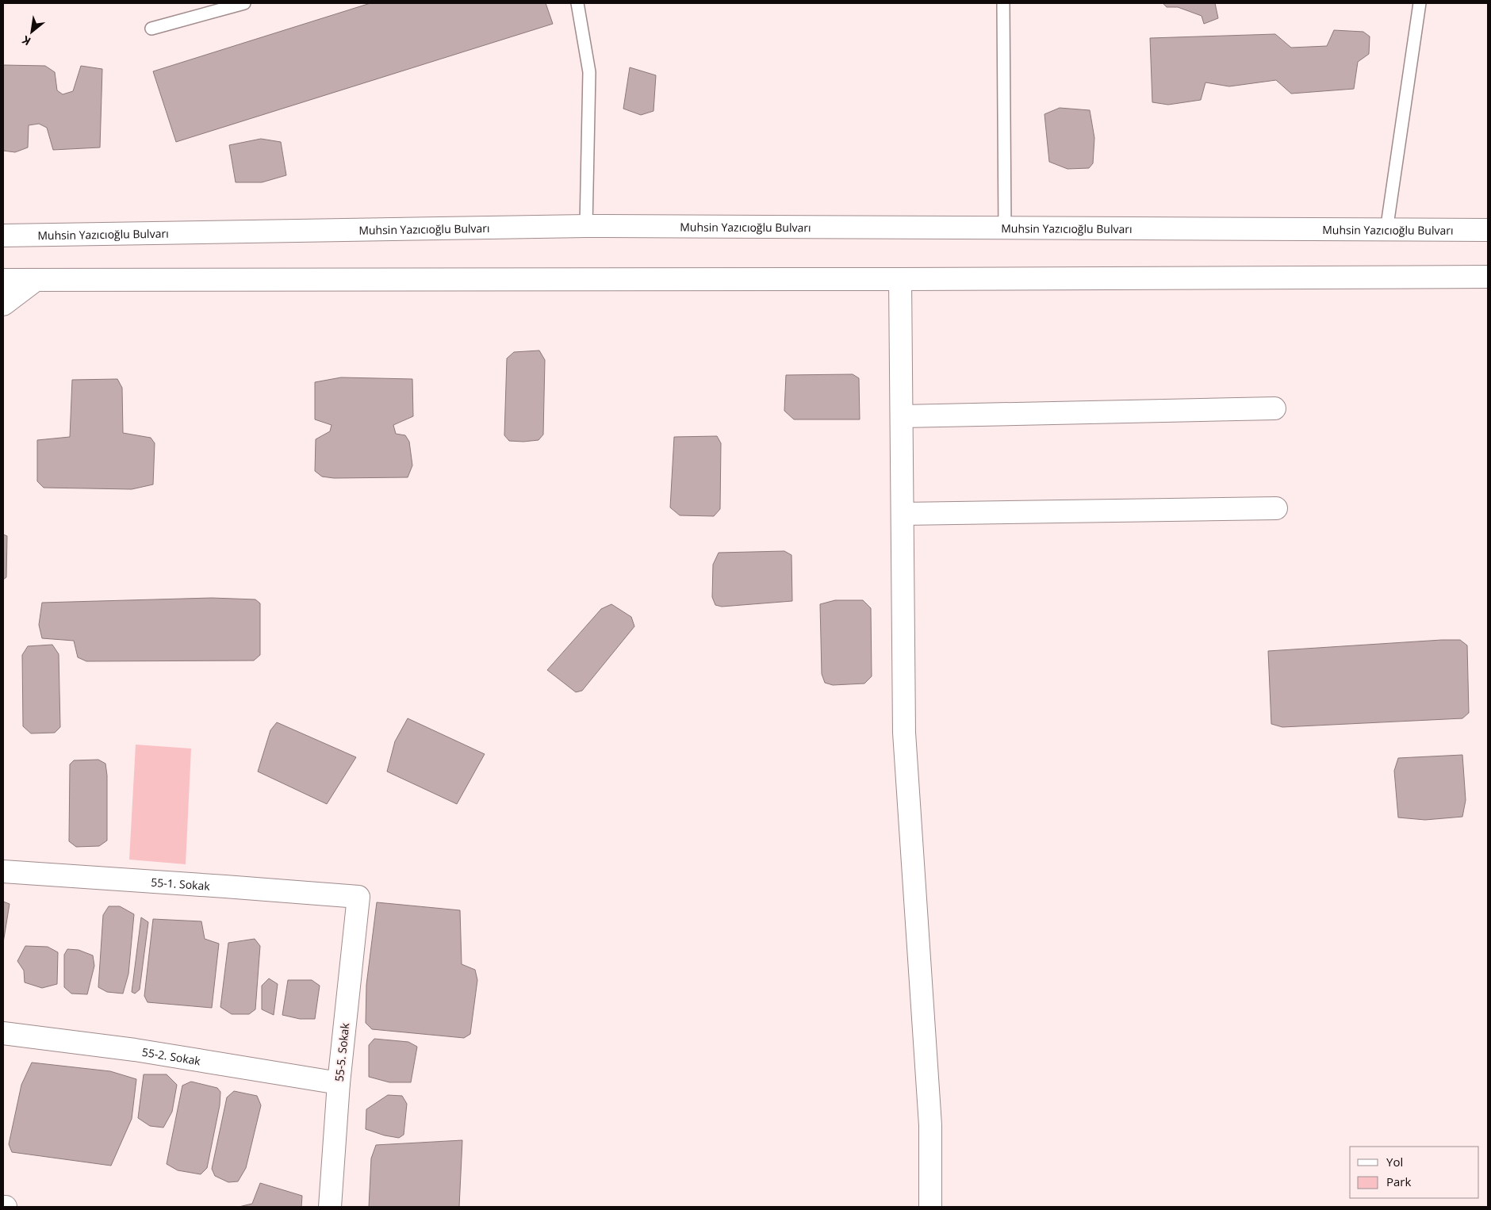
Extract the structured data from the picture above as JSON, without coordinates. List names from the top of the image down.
{
  "streets": {
    "main road": [
      "Muhsin Yazıcıoğlu Bulvarı",
      "55-1. Sokak",
      "55-5. Sokak",
      "55-2. Sokak"
    ]
  },
  "crossings": [
    ["55-1. Sokak", "55-5. Sokak"],
    ["55-5. Sokak", "55-2. Sokak"]
  ],
  "legend": ["Yol", "Park"],
  "north": "bottom left"
}
